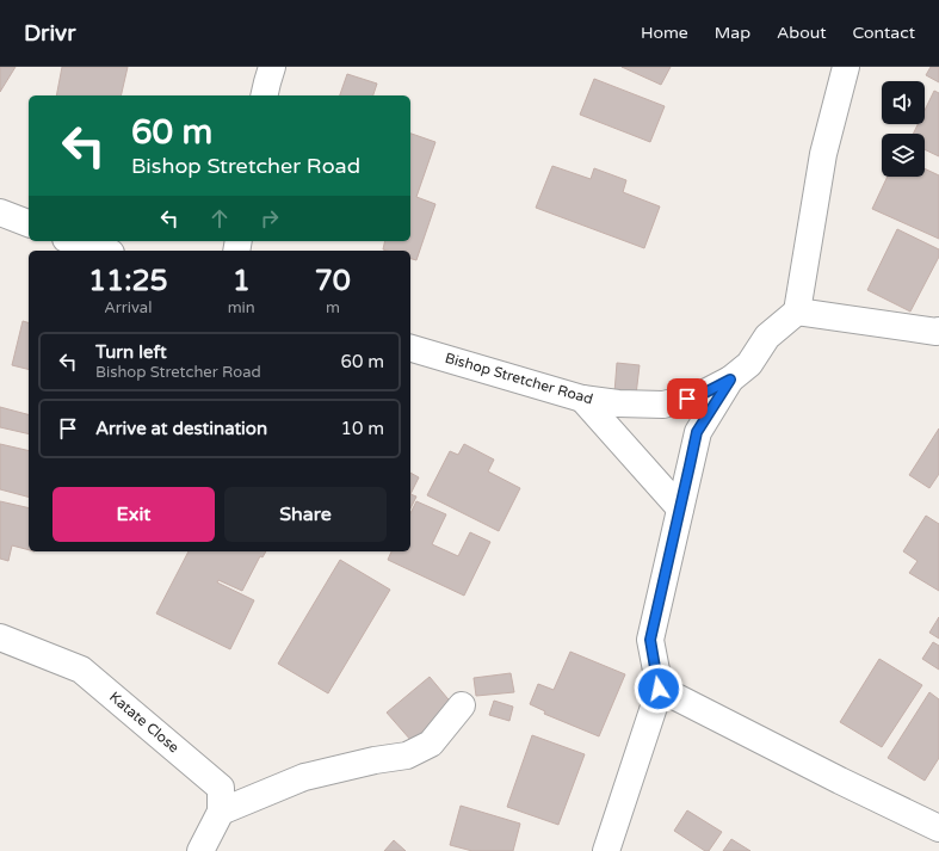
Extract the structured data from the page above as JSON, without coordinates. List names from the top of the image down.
{
  "streets": {
    "street": ["Bishop Stretcher Road", "Katate Close"]
  },
  "page": {
    "header": "Drivr",
    "nav": [
      "Home",
      "Map",
      "About",
      "Contact"
    ],
    "turn": ["60 m", "Bishop Stretcher Road"],
    "eta": [
      "11:25",
      "Arrival",
      "1",
      "min",
      "70",
      "m"
    ],
    "list": [
      {
        "name": "Turn left",
        "note": "Bishop Stretcher Road",
        "value": "60 m"
      },
      {
        "name": "Arrive at destination",
        "value": "10 m"
      }
    ],
    "buttons": ["Exit", "Share"]
  }
}
